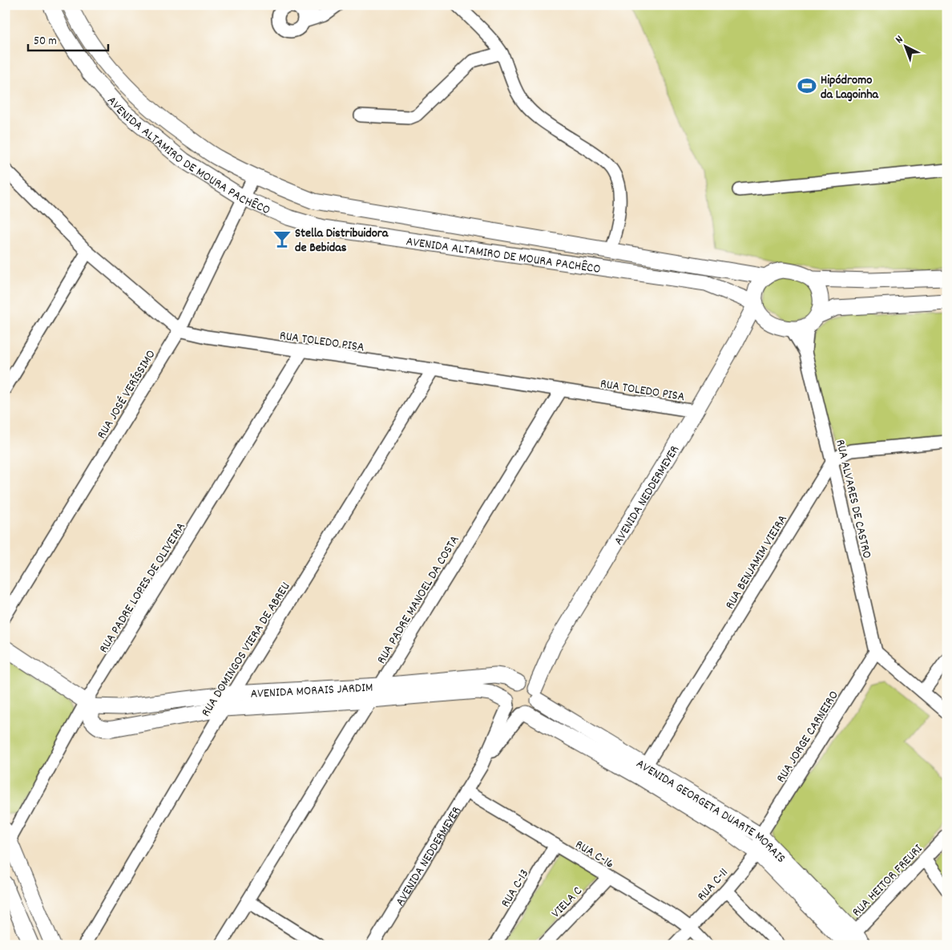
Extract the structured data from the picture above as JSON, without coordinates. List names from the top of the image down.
{
  "streets": {
    "main road": [
      "AVENIDA ALTAMIRO DE MOURA PACHÊCO",
      "AVENIDA NEDDERMEYER",
      "AVENIDA MORAIS JARDIM",
      "AVENIDA GEORGETA DUARTE MORAIS"
    ],
    "street": [
      "RUA TOLEDO PISA",
      "RUA JOSÉ VERÍSSIMO",
      "RUA ALVARES DE CASTRO",
      "RUA BENJAMIM VIEIRA",
      "RUA PADRE LOPES DE OLIVEIRA",
      "RUA PADRE MANOEL DA COSTA",
      "RUA DOMINGOS VIERA DE ABREU",
      "RUA JORGE CARNEIRO",
      "RUA C-16",
      "RUA HEITOR FREURI",
      "RUA C-11",
      "RUA C-13",
      "VIELA C"
    ]
  },
  "crossings": [
    ["AVENIDA ALTAMIRO DE MOURA PACHÊCO", "RUA JOSÉ VERÍSSIMO"],
    ["AVENIDA ALTAMIRO DE MOURA PACHÊCO", "AVENIDA NEDDERMEYER"],
    ["AVENIDA ALTAMIRO DE MOURA PACHÊCO", "RUA ALVARES DE CASTRO"],
    ["RUA TOLEDO PISA", "RUA JOSÉ VERÍSSIMO"],
    ["RUA TOLEDO PISA", "AVENIDA NEDDERMEYER"],
    ["RUA TOLEDO PISA", "RUA PADRE LOPES DE OLIVEIRA"],
    ["RUA TOLEDO PISA", "RUA PADRE MANOEL DA COSTA"],
    ["RUA TOLEDO PISA", "RUA DOMINGOS VIERA DE ABREU"],
    ["AVENIDA NEDDERMEYER", "RUA ALVARES DE CASTRO"],
    ["AVENIDA NEDDERMEYER", "AVENIDA MORAIS JARDIM"],
    ["AVENIDA NEDDERMEYER", "AVENIDA GEORGETA DUARTE MORAIS"],
    ["AVENIDA NEDDERMEYER", "RUA C-16"],
    ["RUA ALVARES DE CASTRO", "RUA BENJAMIM VIEIRA"],
    ["RUA ALVARES DE CASTRO", "RUA JORGE CARNEIRO"],
    ["RUA BENJAMIM VIEIRA", "AVENIDA GEORGETA DUARTE MORAIS"],
    ["RUA PADRE LOPES DE OLIVEIRA", "AVENIDA MORAIS JARDIM"],
    ["RUA PADRE MANOEL DA COSTA", "AVENIDA MORAIS JARDIM"],
    ["RUA DOMINGOS VIERA DE ABREU", "AVENIDA MORAIS JARDIM"],
    ["AVENIDA MORAIS JARDIM", "AVENIDA GEORGETA DUARTE MORAIS"],
    ["RUA JORGE CARNEIRO", "AVENIDA GEORGETA DUARTE MORAIS"],
    ["RUA JORGE CARNEIRO", "RUA C-11"],
    ["AVENIDA GEORGETA DUARTE MORAIS", "RUA HEITOR FREURI"],
    ["AVENIDA GEORGETA DUARTE MORAIS", "RUA C-11"],
    ["RUA C-16", "RUA C-11"],
    ["RUA C-16", "RUA C-13"],
    ["RUA C-16", "VIELA C"]
  ],
  "places": {
    "sports": ["Hipódromo da Lagoinha"],
    "bar": ["Stella Distribuidora de Bebidas"]
  },
  "scale_bar": "50 m",
  "north": "top left"
}
